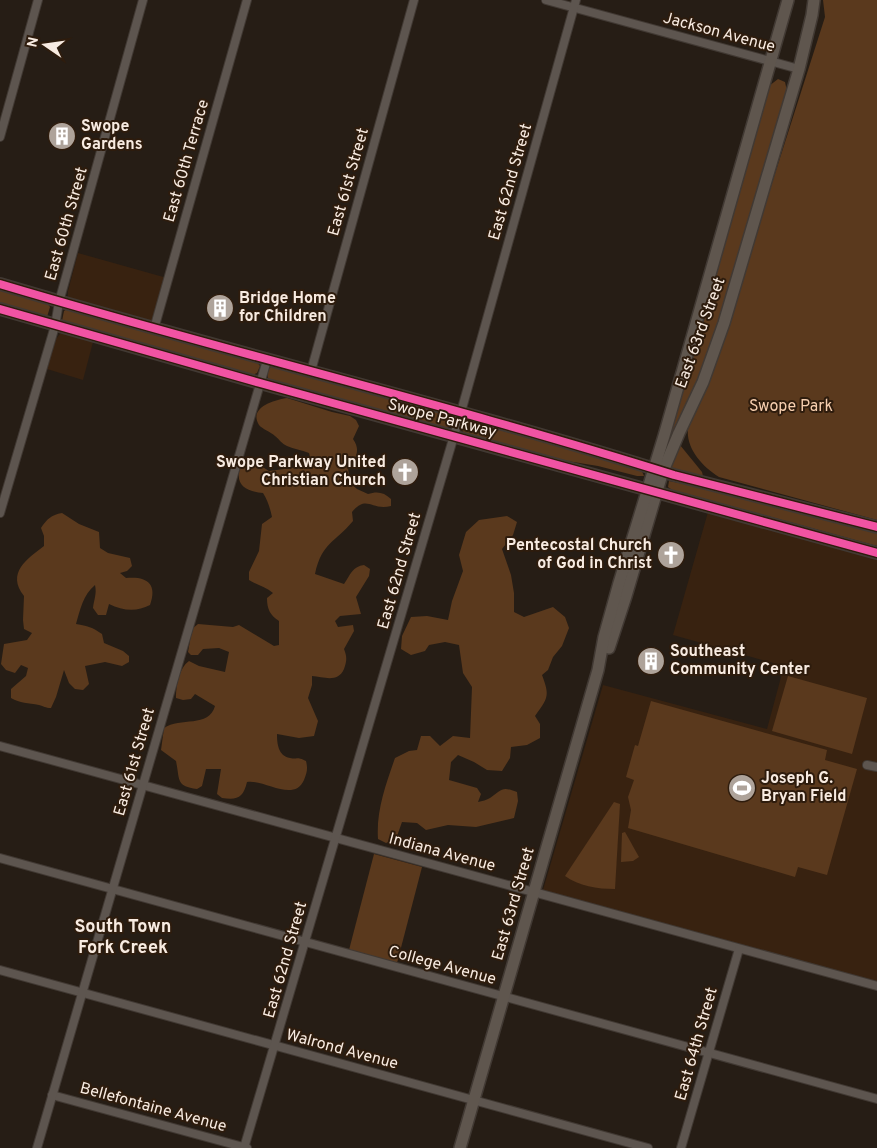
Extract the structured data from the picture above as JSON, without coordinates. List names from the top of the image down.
{
  "streets": {
    "main road": ["East 63rd Street", "Swope Parkway"],
    "street": [
      "Jackson Avenue",
      "East 60th Terrace",
      "East 61st Street",
      "East 62nd Street",
      "East 60th Street",
      "Indiana Avenue",
      "College Avenue",
      "East 64th Street",
      "Walrond Avenue",
      "Bellefontaine Avenue"
    ]
  },
  "crossings": [
    ["Jackson Avenue", "East 62nd Street"],
    ["Jackson Avenue", "East 63rd Street"],
    ["East 60th Terrace", "Swope Parkway"],
    ["East 61st Street", "Swope Parkway"],
    ["East 61st Street", "Indiana Avenue"],
    ["East 61st Street", "College Avenue"],
    ["East 61st Street", "Walrond Avenue"],
    ["East 61st Street", "Bellefontaine Avenue"],
    ["East 62nd Street", "Swope Parkway"],
    ["East 62nd Street", "Indiana Avenue"],
    ["East 62nd Street", "College Avenue"],
    ["East 62nd Street", "Walrond Avenue"],
    ["East 62nd Street", "Bellefontaine Avenue"],
    ["East 60th Street", "Swope Parkway"],
    ["East 63rd Street", "Swope Parkway"],
    ["East 63rd Street", "Indiana Avenue"],
    ["East 63rd Street", "College Avenue"],
    ["East 63rd Street", "Walrond Avenue"],
    ["Indiana Avenue", "East 64th Street"],
    ["College Avenue", "East 64th Street"]
  ],
  "districts": ["South Town Fork Creek"],
  "parks": ["Swope Park"],
  "places": {
    "building": ["Swope Gardens", "Bridge Home for Children", "Southeast Community Center"],
    "church": ["Swope Parkway United Christian Church", "Pentecostal Church of God in Christ"],
    "sports": ["Joseph G. Bryan Field"]
  },
  "north": "left"
}
